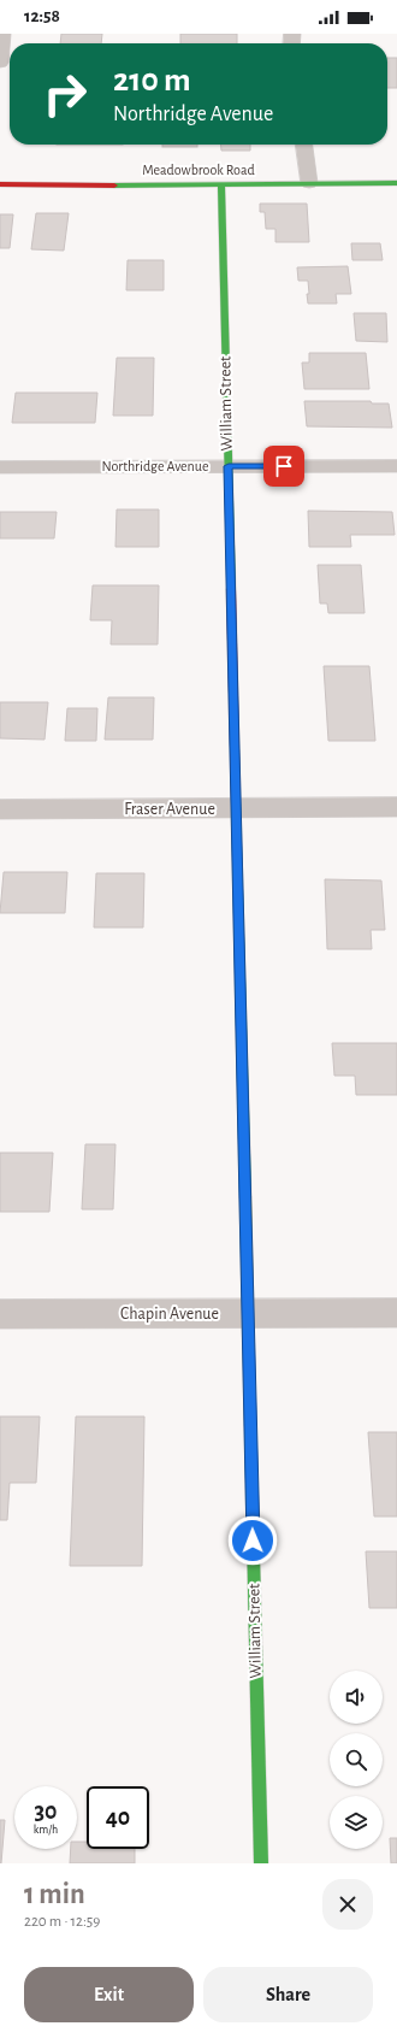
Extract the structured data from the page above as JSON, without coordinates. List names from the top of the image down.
{
  "streets": {
    "street": [
      "Meadowbrook Road",
      "William Street",
      "Northridge Avenue",
      "Fraser Avenue",
      "Chapin Avenue"
    ]
  },
  "crossings": [
    ["Meadowbrook Road", "William Street"],
    ["William Street", "Northridge Avenue"],
    ["William Street", "Fraser Avenue"],
    ["William Street", "Chapin Avenue"]
  ],
  "page": {
    "status": "12:58",
    "turn": ["210 m", "Northridge Avenue"],
    "speed": "30 km/h",
    "limit": "40",
    "heading": ["1 min", "220 m · 12:59"],
    "buttons": ["Exit", "Share"]
  }
}
